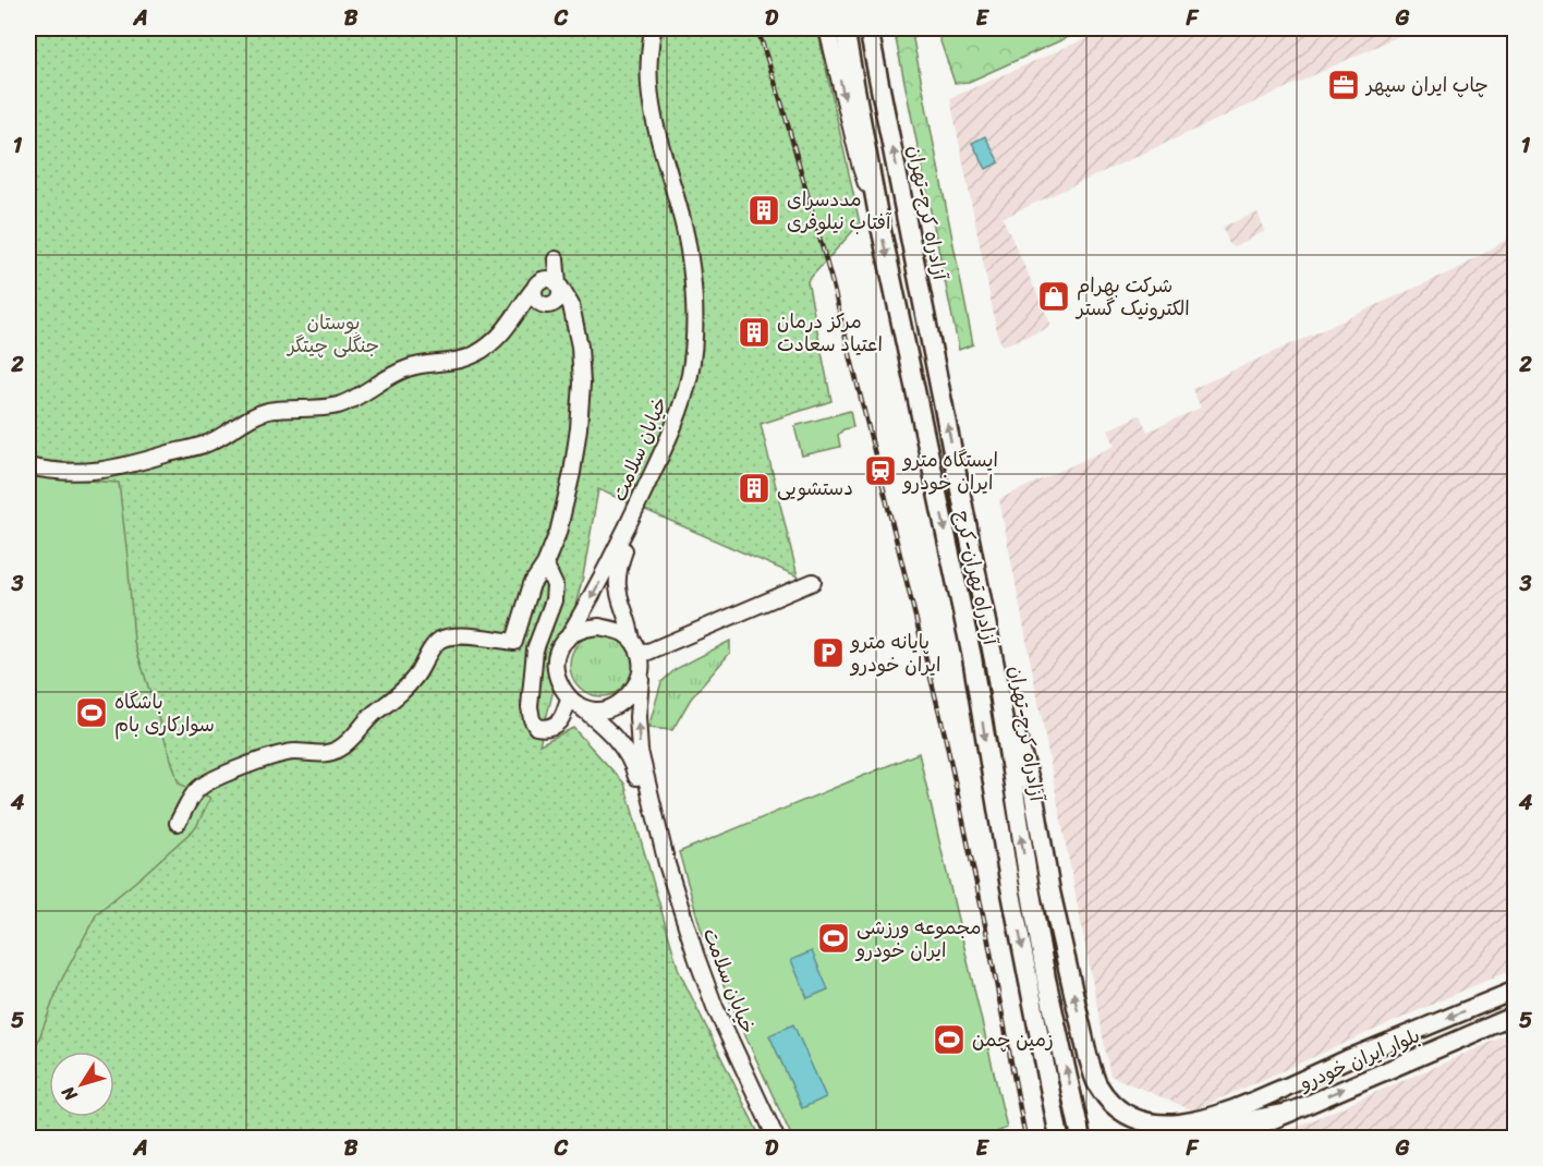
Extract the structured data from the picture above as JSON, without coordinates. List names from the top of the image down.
{
  "streets": {
    "highway": ["آزادراه کرج-تهران", "آزادراه تهران-کرج"],
    "main road": ["خیابان سلامت", "بلوار ایران خودرو"]
  },
  "one_way": ["آزادراه کرج-تهران", "آزادراه تهران-کرج"],
  "parks": ["بوستان جنگلی چیتگر"],
  "places": {
    "office": ["چاپ ایران سپهر"],
    "building": ["مددسرای آفتاب نیلوفری", "مرکز درمان اعتیاد سعادت", "دستشویی"],
    "shop": ["شرکت بهرام الکترونیک گستر"],
    "station": ["ایستگاه مترو ایران خودرو"],
    "parking": ["پایانه مترو ایران خودرو"],
    "sports": ["باشگاه سوارکاری بام", "مجموعه ورزشی ایران خودرو", "زمین چمن"]
  },
  "north": "bottom left",
  "grid": {
    "columns": [
      "A",
      "B",
      "C",
      "D",
      "E",
      "F",
      "G"
    ],
    "rows": [
      "1",
      "2",
      "3",
      "4",
      "5"
    ]
  }
}
